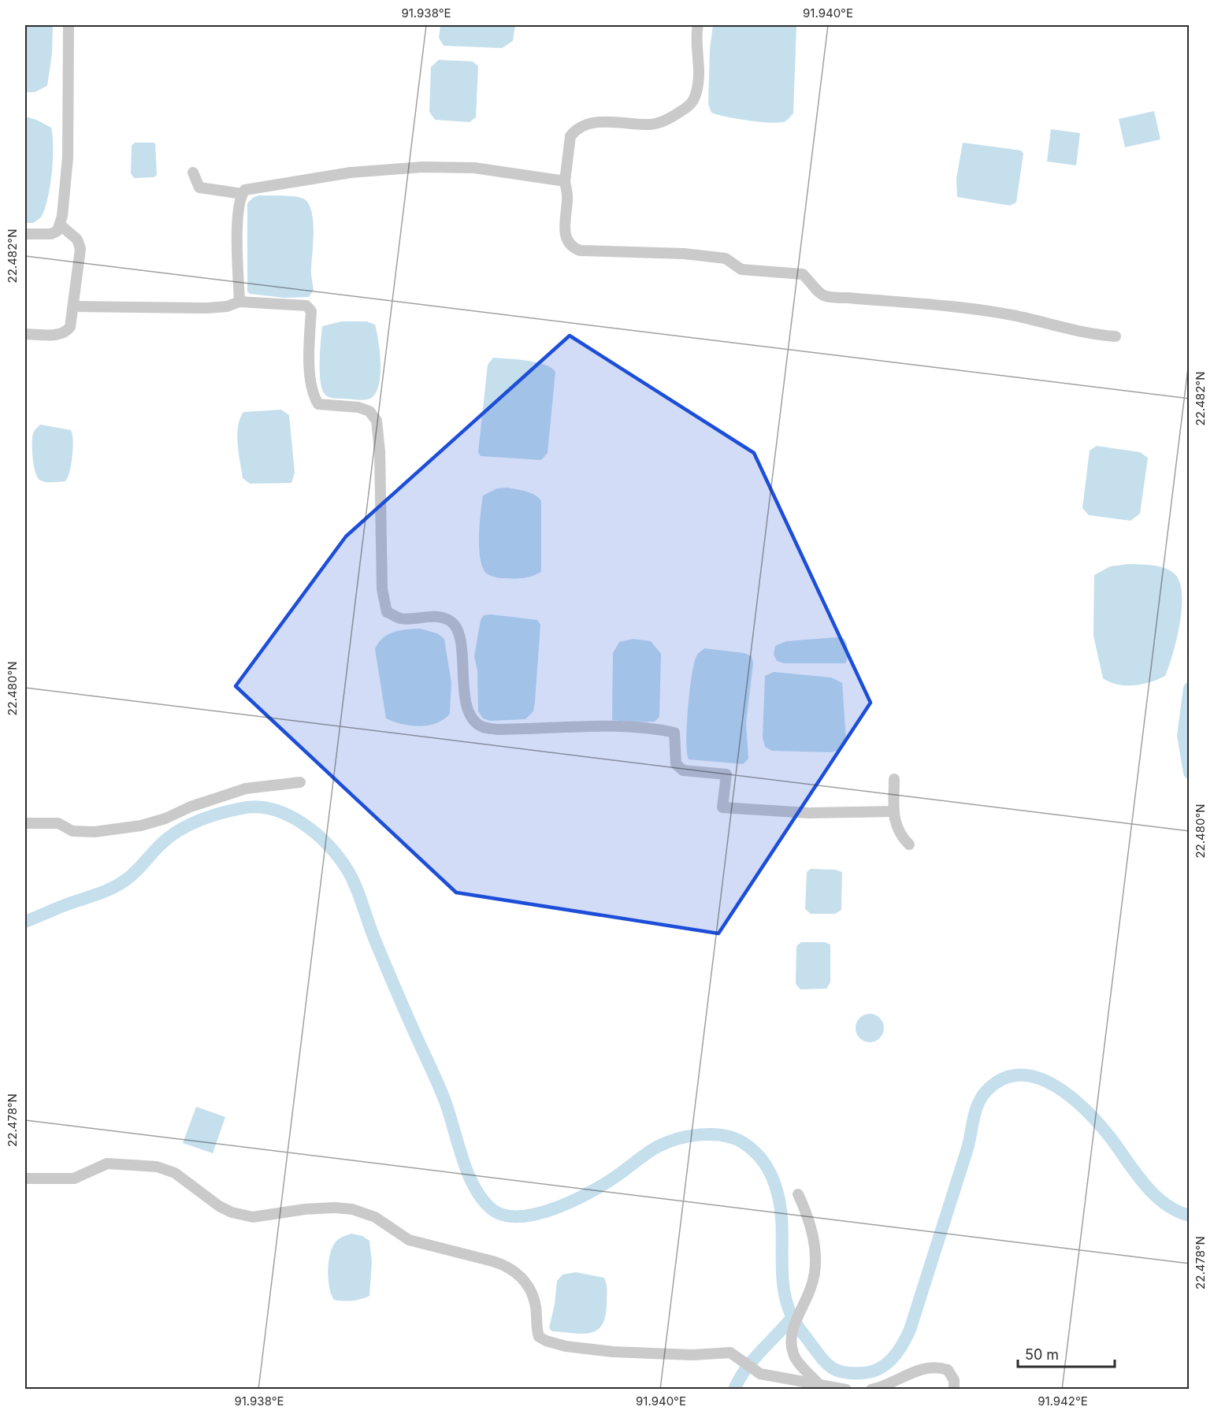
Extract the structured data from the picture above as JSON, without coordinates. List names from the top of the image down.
{
  "scale_bar": "50 m",
  "coordinates": [
    "91.938°E",
    "91.940°E",
    "22.482°N",
    "22.480°N",
    "22.478°N",
    "91.942°E"
  ]
}
